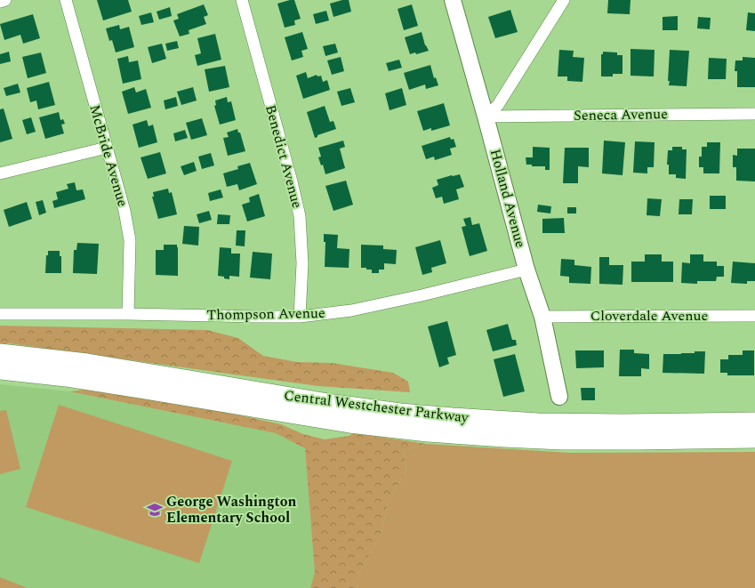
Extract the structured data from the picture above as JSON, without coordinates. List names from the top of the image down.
{
  "streets": {
    "main road": ["Central Westchester Parkway"],
    "street": [
      "Seneca Avenue",
      "McBride Avenue",
      "Benedict Avenue",
      "Holland Avenue",
      "Thompson Avenue",
      "Cloverdale Avenue"
    ]
  },
  "crossings": [
    ["Seneca Avenue", "Holland Avenue"],
    ["McBride Avenue", "Thompson Avenue"],
    ["Benedict Avenue", "Thompson Avenue"],
    ["Holland Avenue", "Thompson Avenue"],
    ["Holland Avenue", "Cloverdale Avenue"]
  ],
  "places": {
    "school or university": ["George Washington Elementary School"]
  }
}
